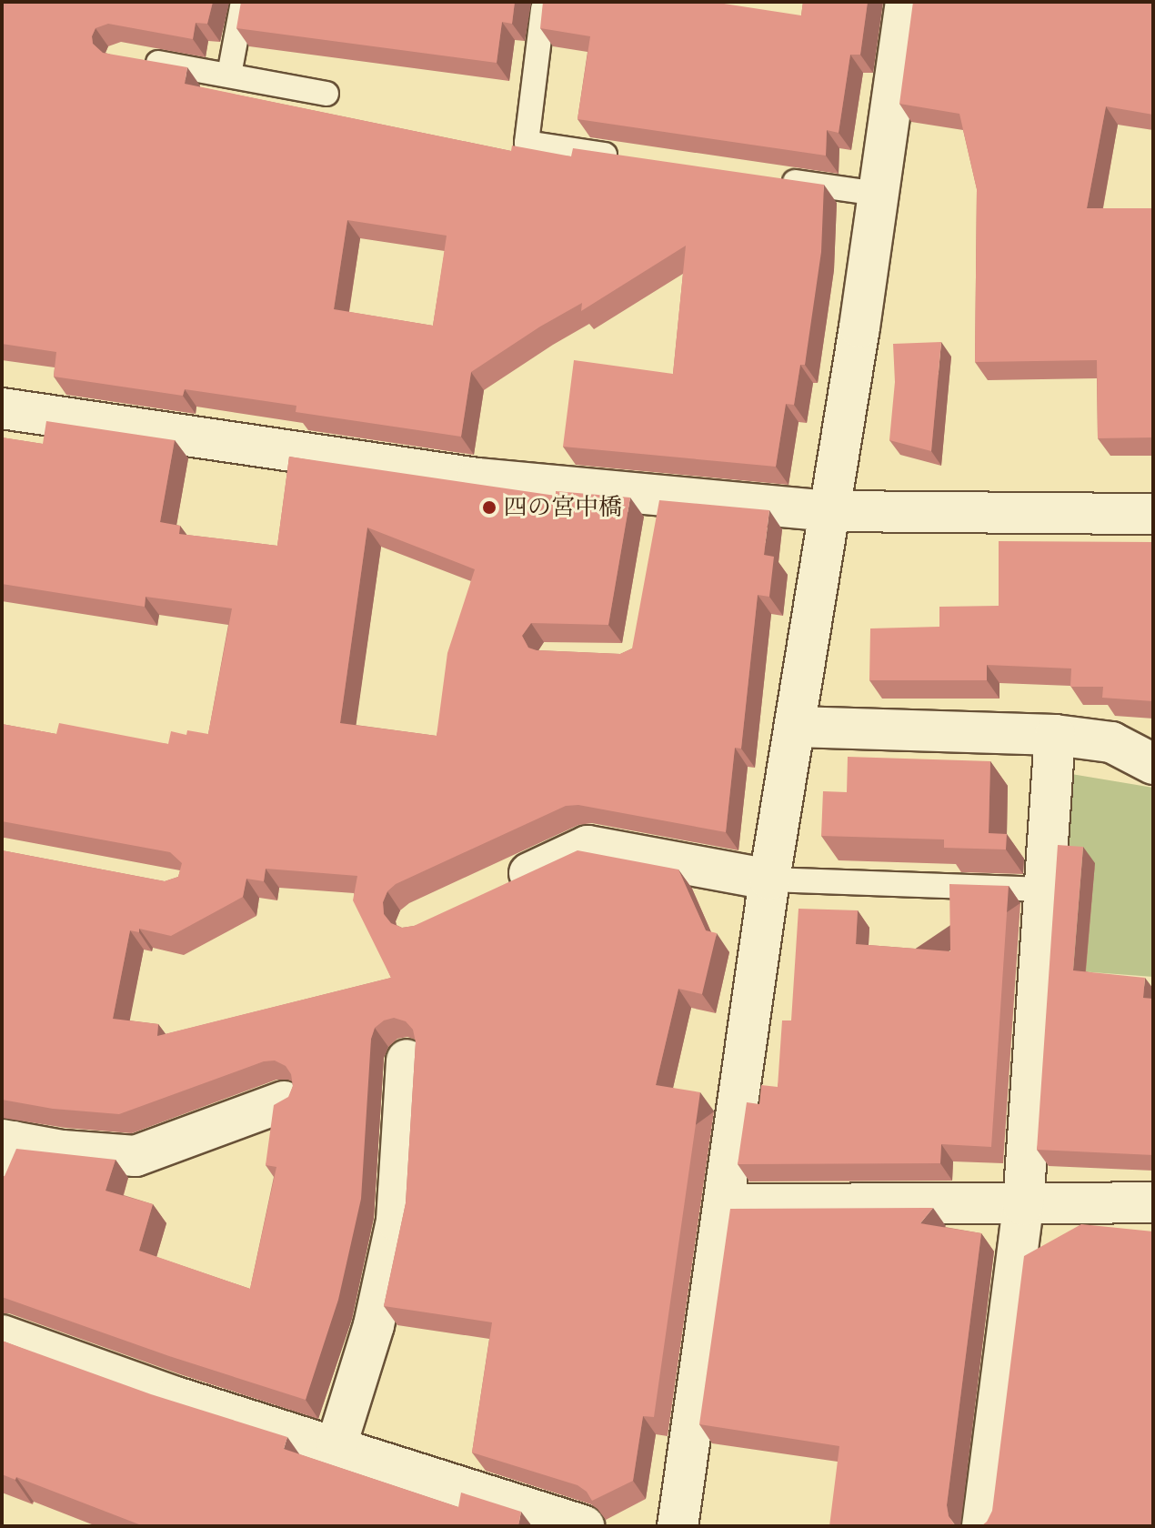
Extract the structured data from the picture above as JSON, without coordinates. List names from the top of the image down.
{
  "places": ["四の宮中橋"]
}
